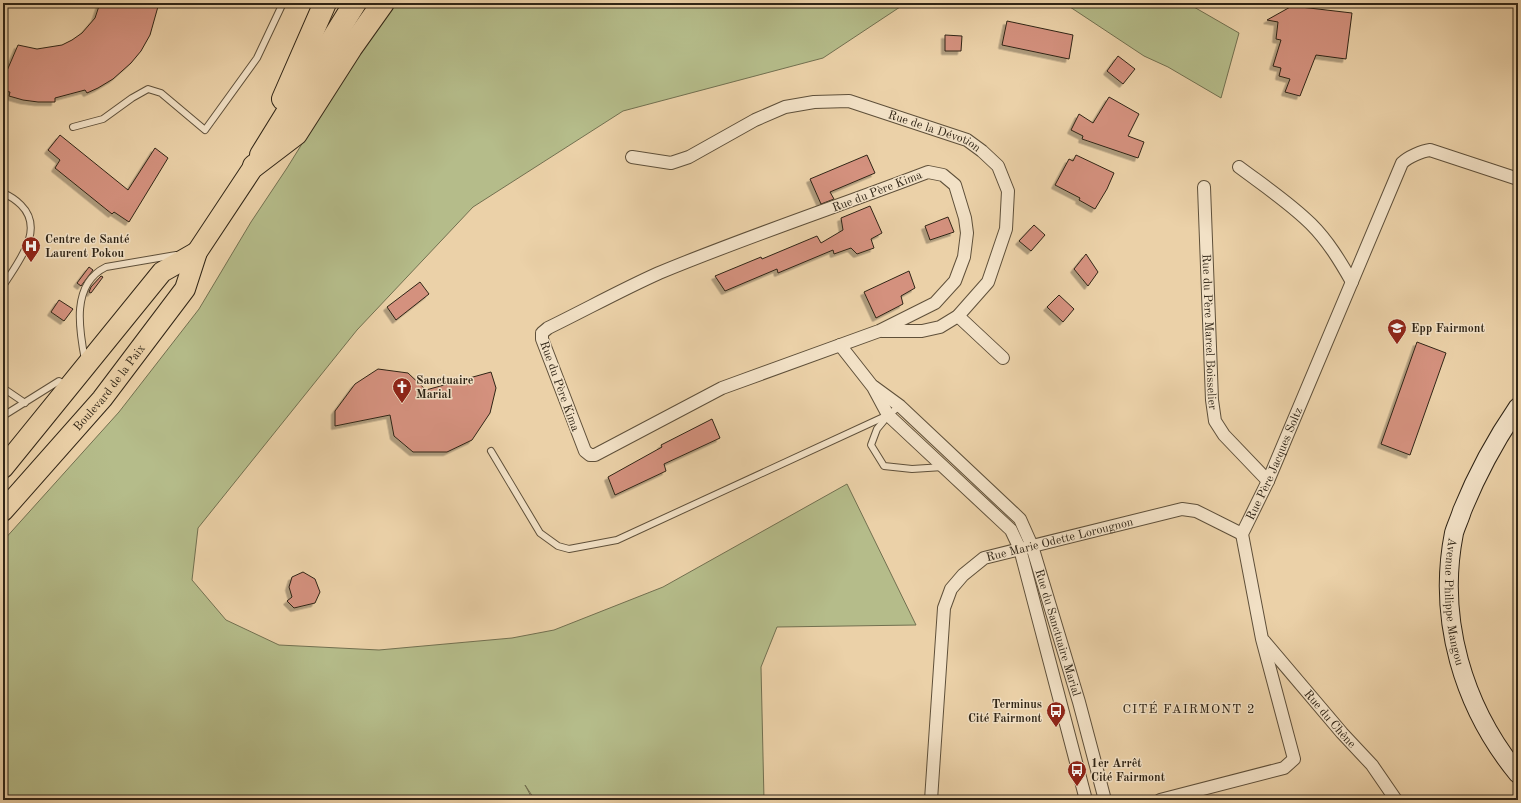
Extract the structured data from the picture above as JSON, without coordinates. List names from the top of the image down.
{
  "streets": {
    "main road": ["Boulevard de la Paix"],
    "street": [
      "Rue de la Dévotion",
      "Rue du Père Kima",
      "Rue du Père Marcel Boisselier",
      "Rue Père Jacques Soltz",
      "Rue Marie Odette Lorougnon",
      "Avenue Philippe Mangou",
      "Rue du Sanctuaire Marial",
      "Rue du Chêne"
    ]
  },
  "crossings": [
    ["Rue de la Dévotion", "Rue du Père Kima"],
    ["Rue du Père Kima", "Rue du Sanctuaire Marial"],
    ["Rue du Père Marcel Boisselier", "Rue Père Jacques Soltz"],
    ["Rue Père Jacques Soltz", "Rue Marie Odette Lorougnon"],
    ["Rue Père Jacques Soltz", "Rue du Chêne"],
    ["Rue Marie Odette Lorougnon", "Rue du Sanctuaire Marial"]
  ],
  "districts": ["CITÉ FAIRMONT 2"],
  "places": {
    "hospital": ["Centre de Santé Laurent Pokou"],
    "school or university": ["Epp Fairmont"],
    "church": ["Sanctuaire Marial"],
    "bus stop": ["Terminus Cité Fairmont", "1er Arrêt Cité Fairmont"]
  }
}
